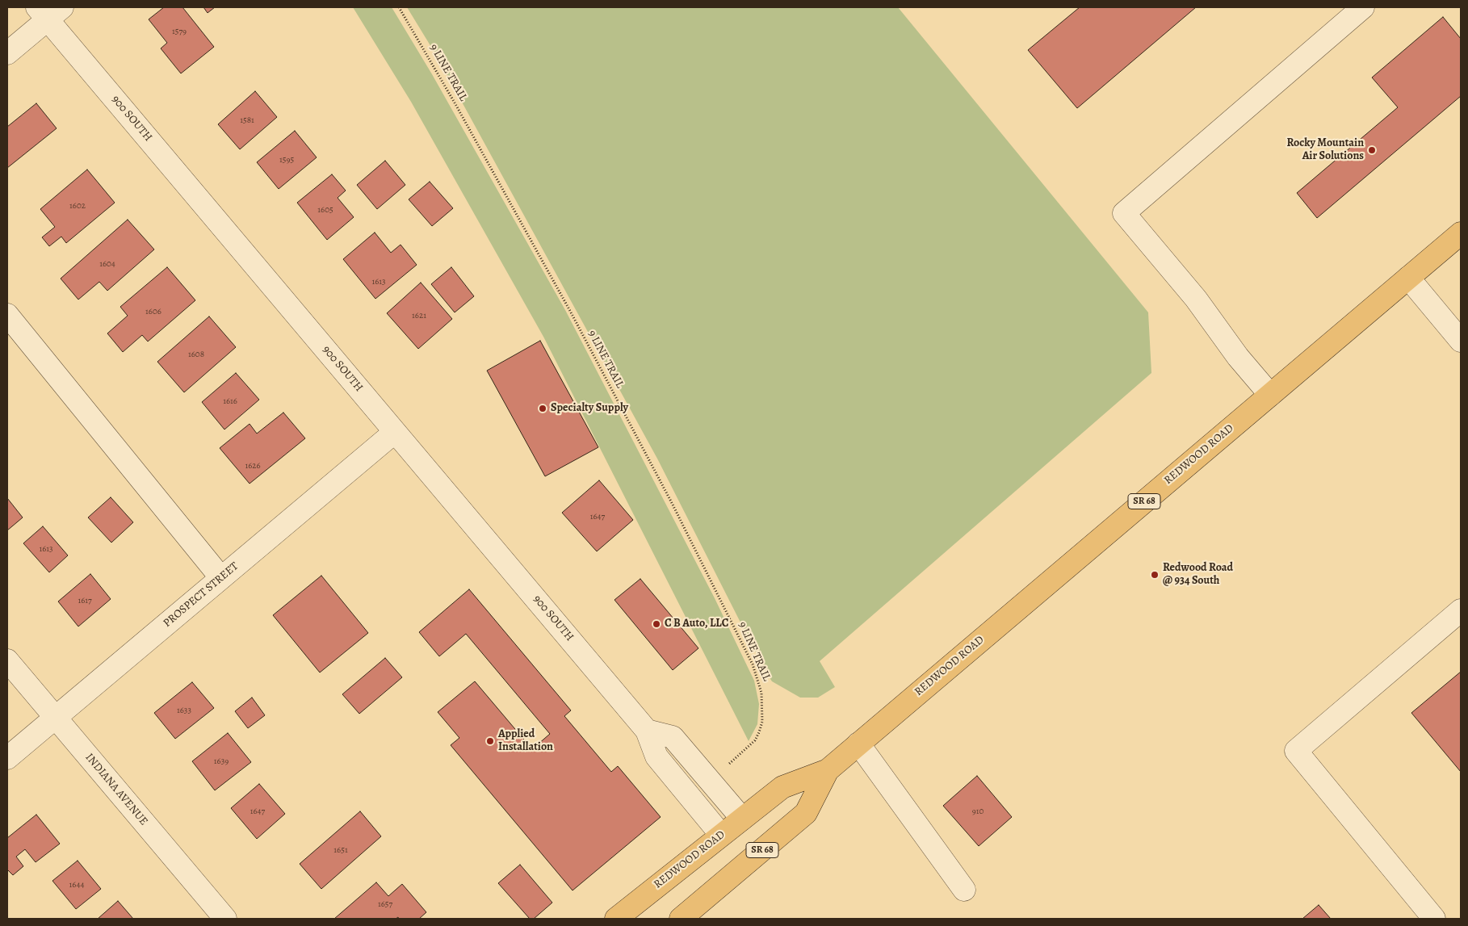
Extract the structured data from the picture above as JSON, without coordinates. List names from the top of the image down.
{
  "streets": {
    "main road": ["REDWOOD ROAD", "SR 68"],
    "street": ["900 SOUTH", "PROSPECT STREET", "INDIANA AVENUE"],
    "path": ["9 LINE TRAIL"]
  },
  "crossings": [
    ["900 SOUTH", "REDWOOD ROAD"],
    ["900 SOUTH", "PROSPECT STREET"],
    ["PROSPECT STREET", "INDIANA AVENUE"]
  ],
  "places": [
    "Rocky Mountain Air Solutions",
    "Specialty Supply",
    "Redwood Road @ 934 South",
    "C B Auto, LLC",
    "Applied Installation"
  ],
  "house_numbers": [
    "1579",
    "1581",
    "1595",
    "1602",
    "1605",
    "1604",
    "1613",
    "1606",
    "1621",
    "1608",
    "1616",
    "1626",
    "1647",
    "1613",
    "1617",
    "1633",
    "1639",
    "1647",
    "910",
    "1651",
    "1644",
    "1657"
  ]
}
